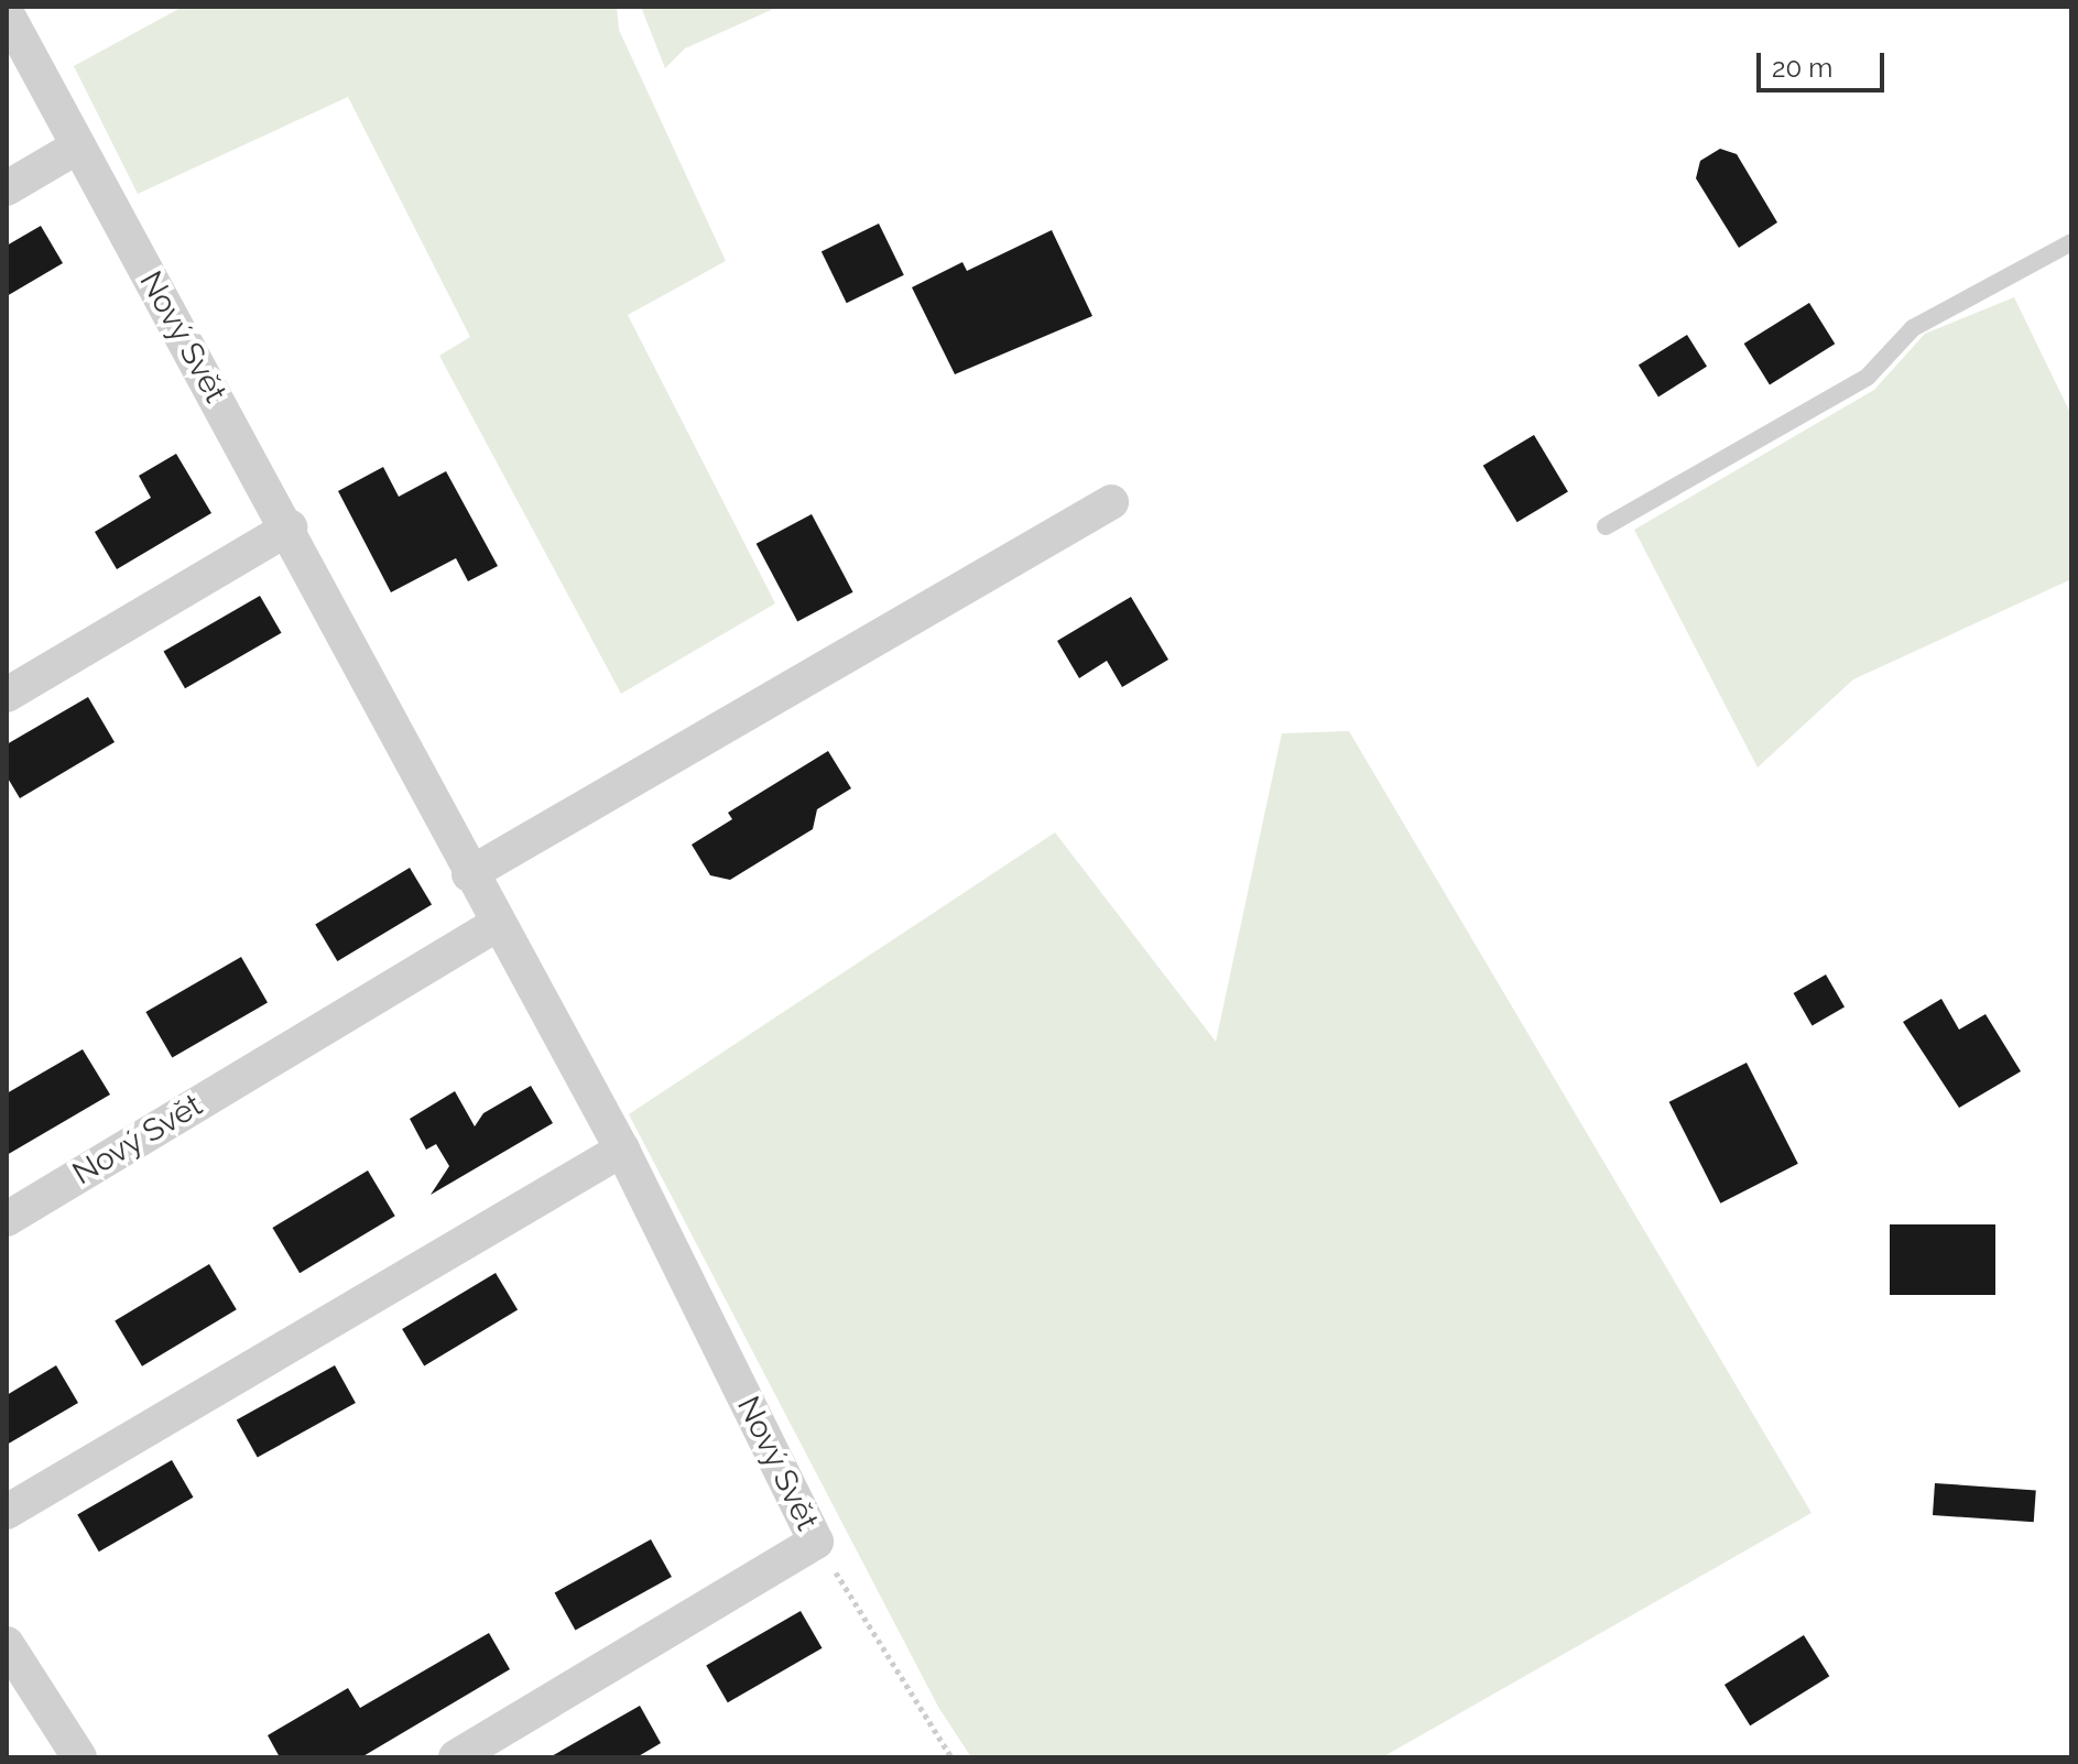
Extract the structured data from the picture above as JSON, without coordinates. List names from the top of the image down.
{
  "streets": {
    "street": ["Nový Svět"]
  },
  "scale_bar": "20 m"
}
